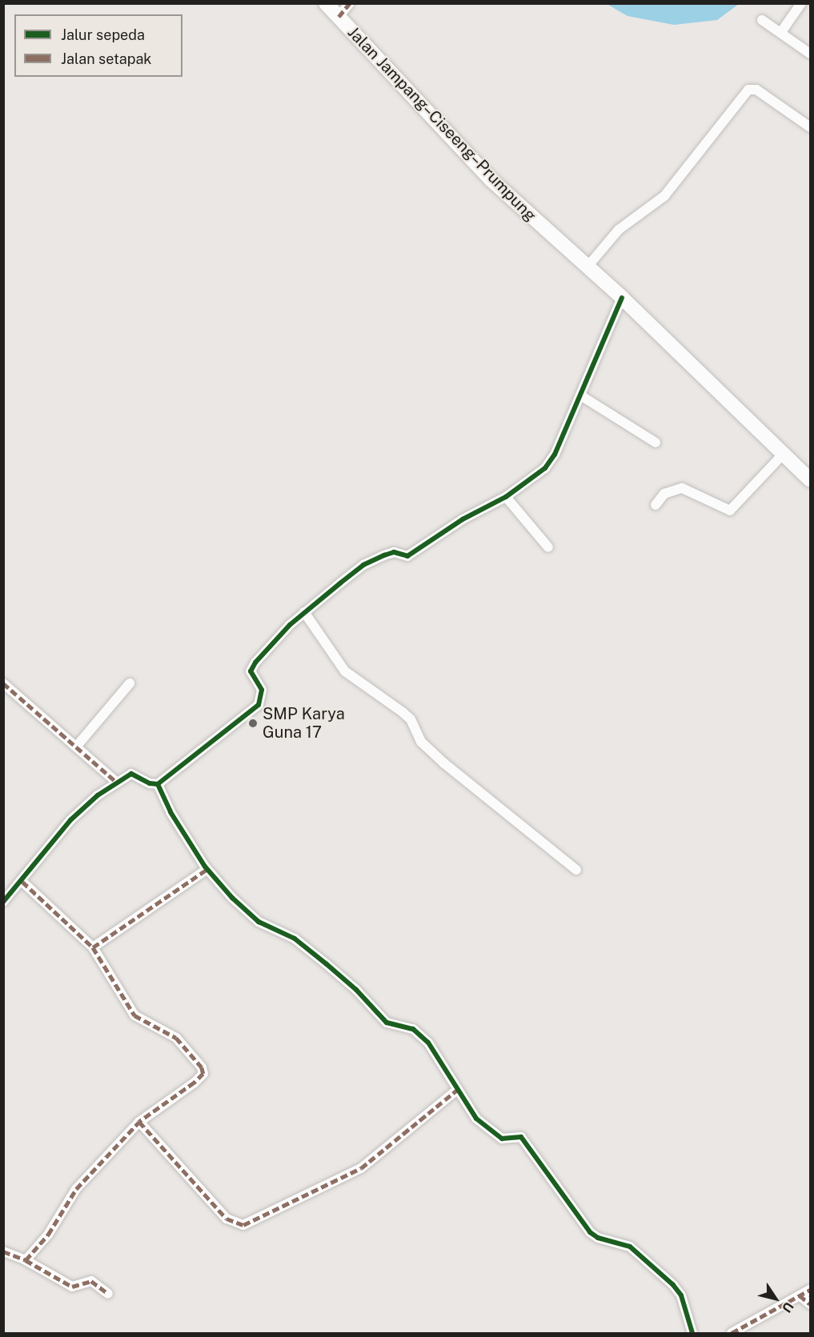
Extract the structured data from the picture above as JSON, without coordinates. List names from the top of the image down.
{
  "streets": {
    "main road": ["Jalan Jampang–Ciseeng–Prumpung"]
  },
  "places": ["SMP Karya Guna 17"],
  "legend": ["Jalur sepeda", "Jalan setapak"],
  "north": "bottom right"
}
